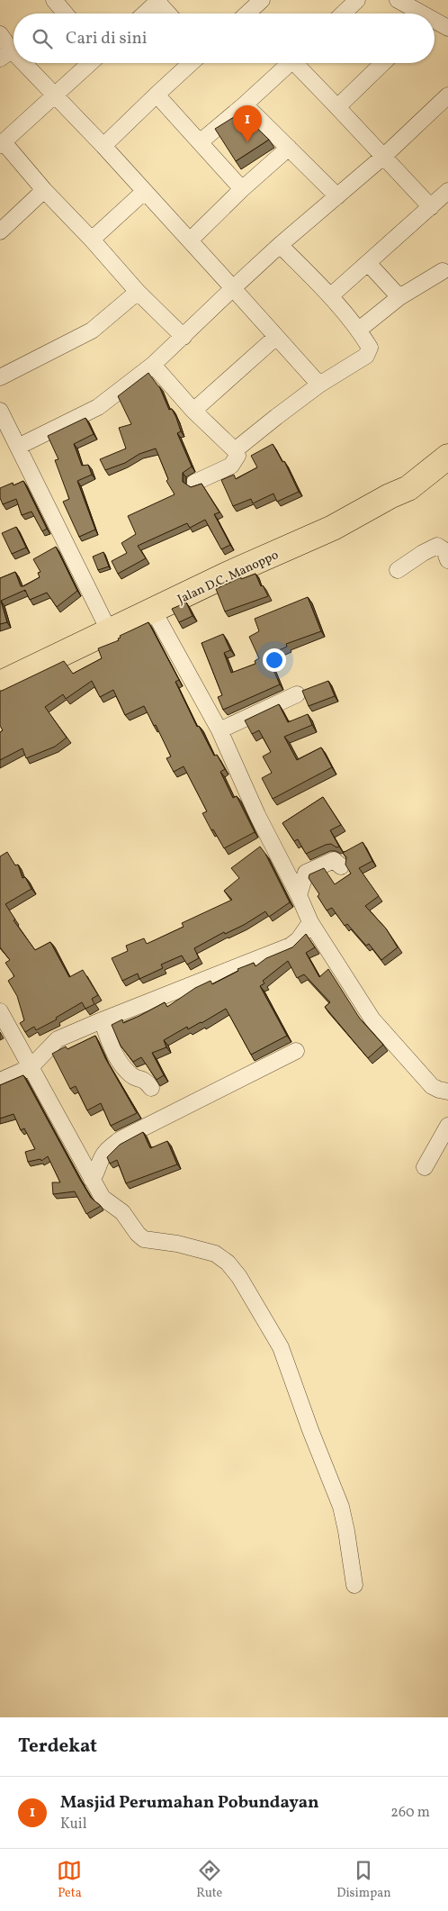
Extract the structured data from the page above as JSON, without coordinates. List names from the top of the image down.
{
  "streets": {
    "highway": ["Jalan D.C. Manoppo"]
  },
  "page": {
    "search": "Cari di sini",
    "pins": "1",
    "heading": "Terdekat",
    "list": [
      {
        "mark": "1",
        "name": "Masjid Perumahan Pobundayan",
        "note": "Kuil",
        "value": "260 m"
      }
    ],
    "nav": ["Peta", "Rute", "Disimpan"]
  }
}
